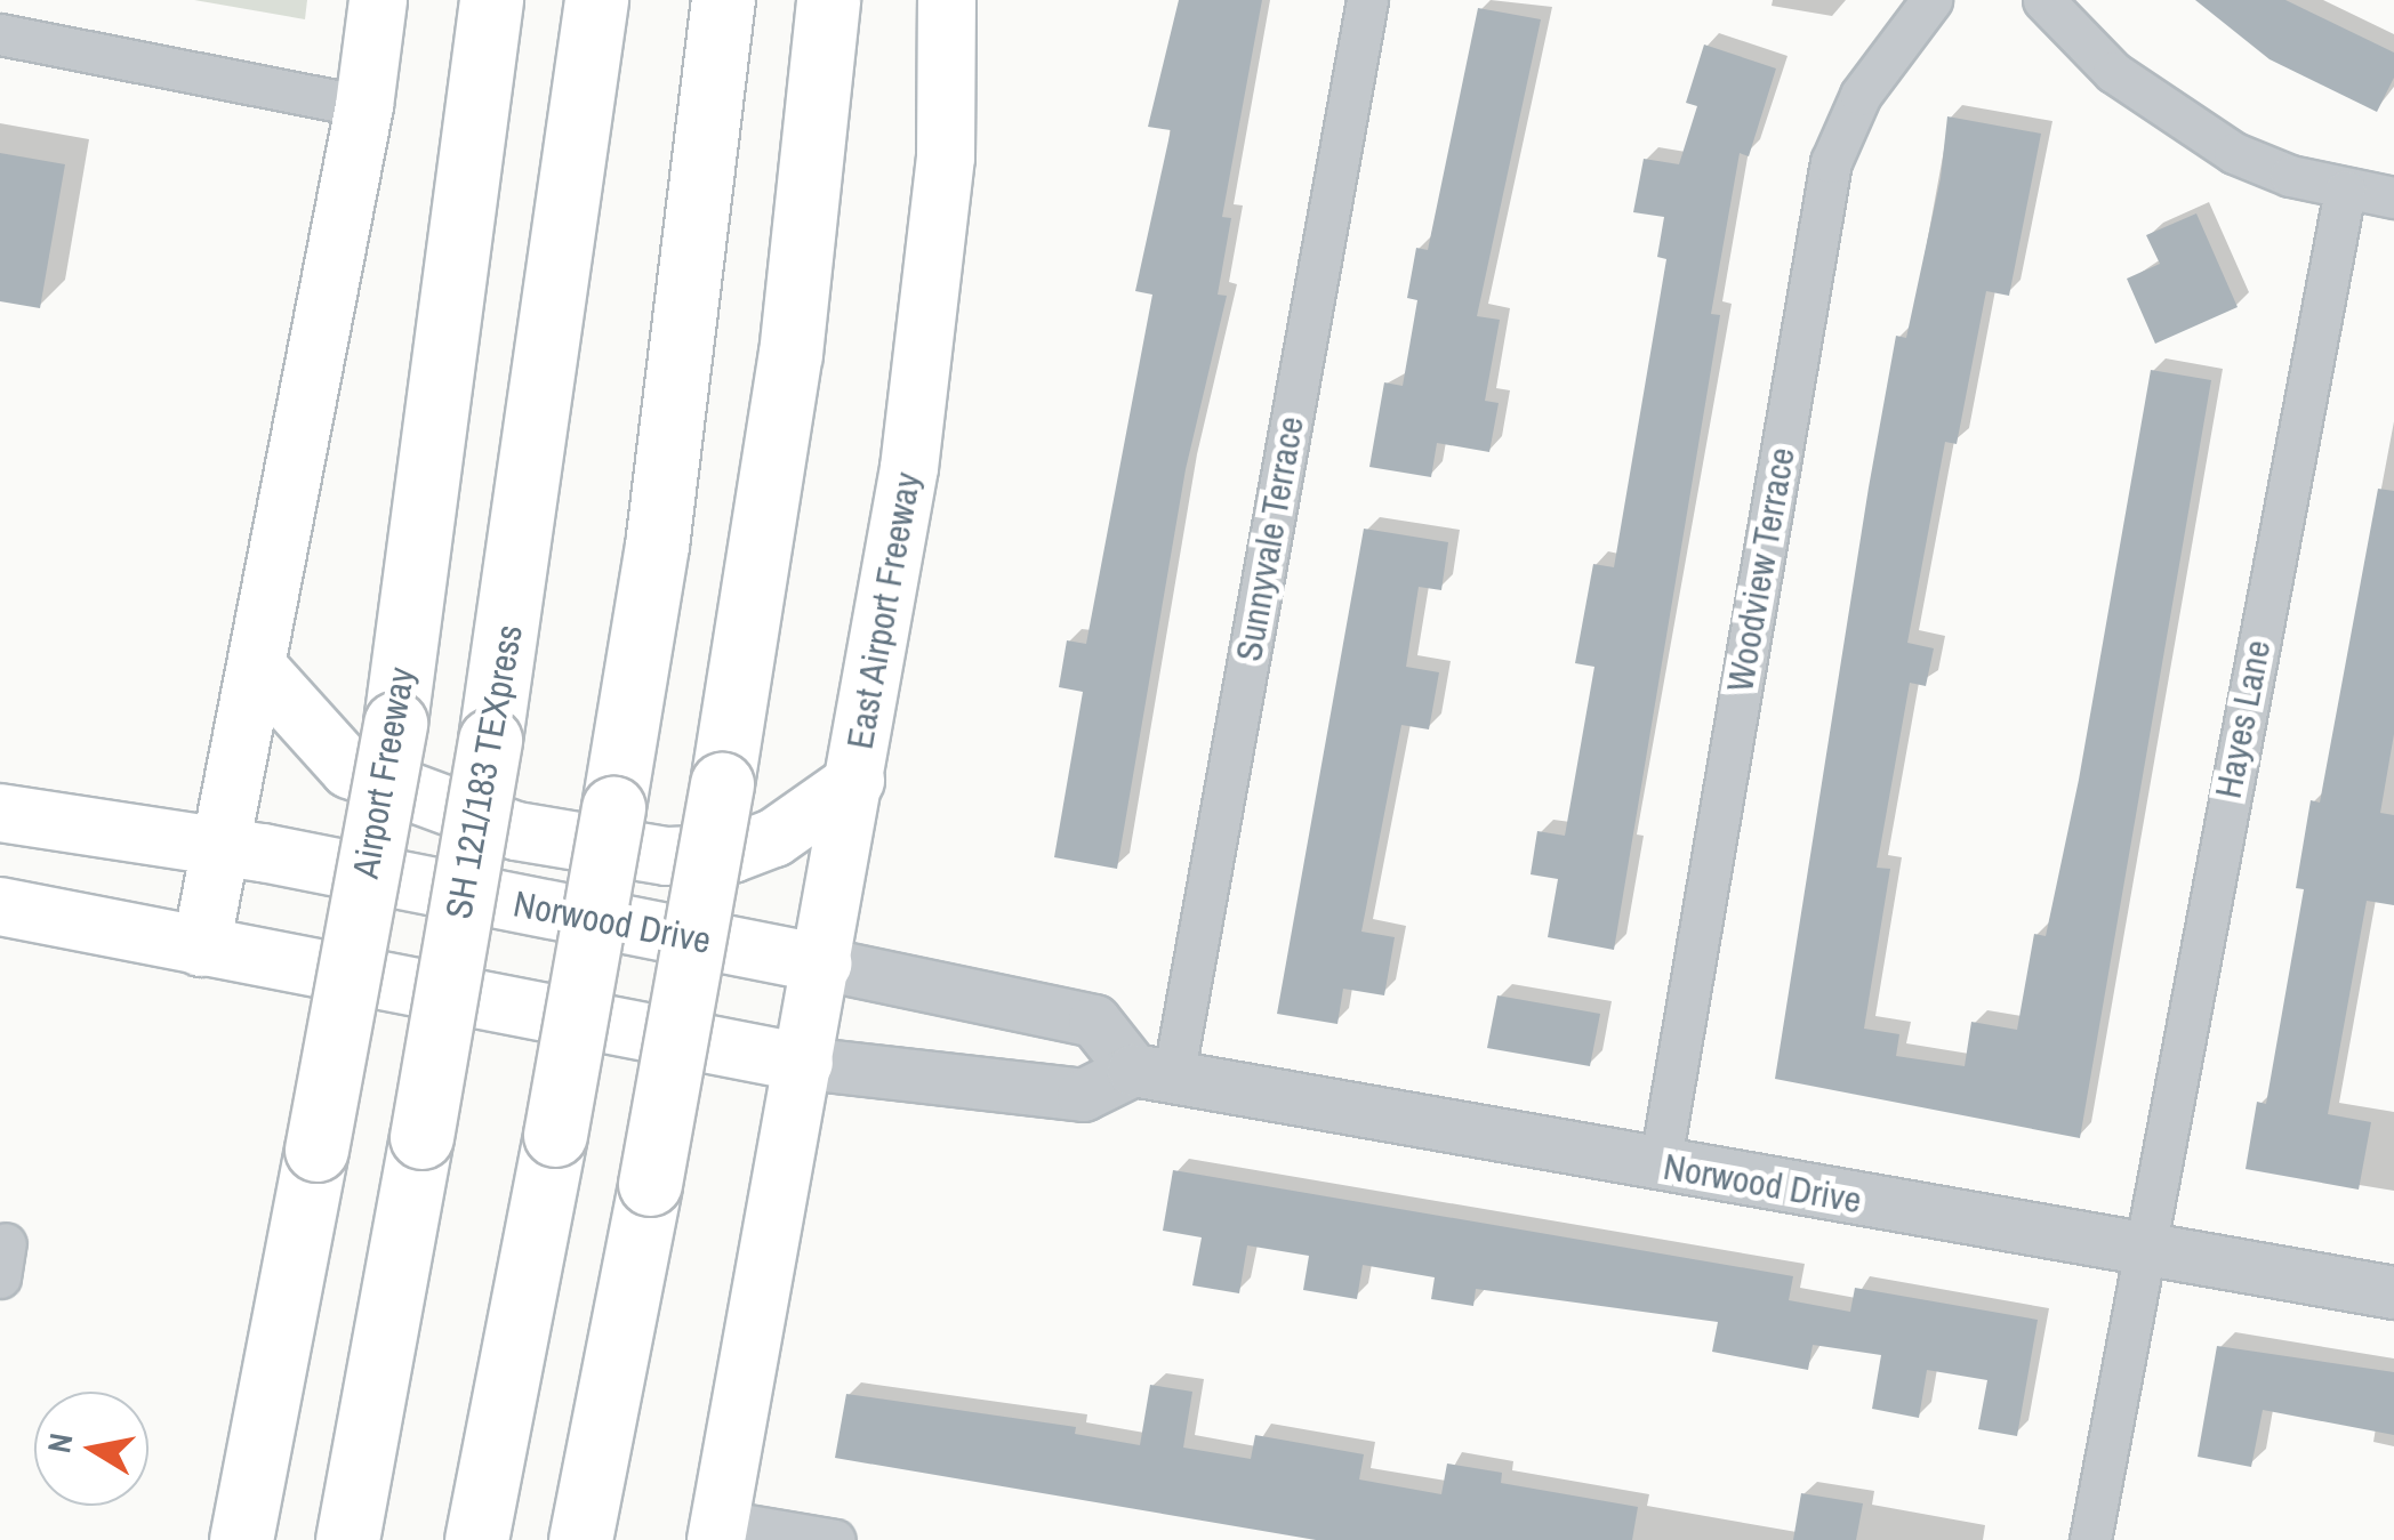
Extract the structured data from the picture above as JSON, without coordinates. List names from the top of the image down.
{
  "streets": {
    "highway": ["SH 121/183 TEXpress", "Airport Freeway"],
    "main road": ["East Airport Freeway", "Norwood Drive"],
    "street": ["Sunnyvale Terrace", "Woodview Terrace", "Hayes Lane"]
  },
  "crossings": [
    ["Sunnyvale Terrace", "Norwood Drive"],
    ["Woodview Terrace", "Norwood Drive"],
    ["East Airport Freeway", "Norwood Drive"],
    ["Hayes Lane", "Norwood Drive"]
  ],
  "north": "left"
}
